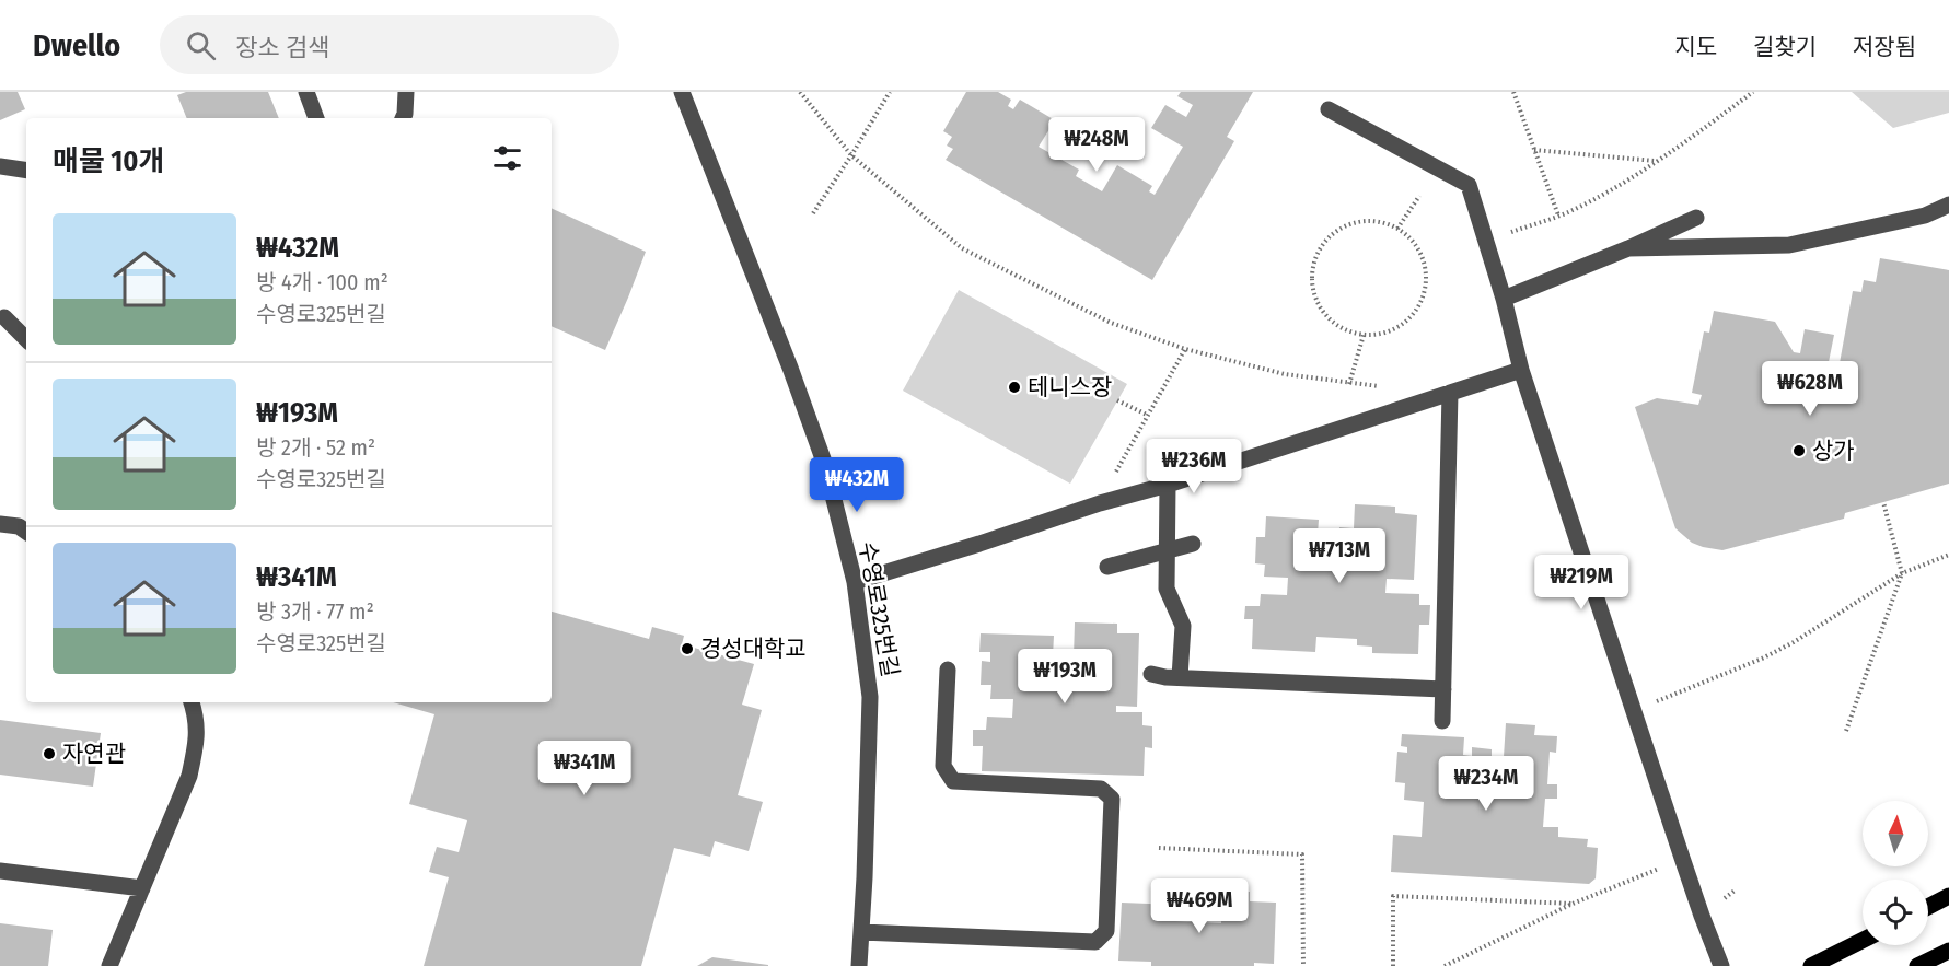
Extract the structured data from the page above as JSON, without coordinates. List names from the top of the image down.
{
  "streets": {
    "street": ["수영로325번길"]
  },
  "places": [
    "테니스장",
    "상가",
    "경성대학교",
    "자연관"
  ],
  "north": "top",
  "page": {
    "header": "Dwello",
    "search": "장소 검색",
    "nav": ["지도", "길찾기", "저장됨"],
    "price": [
      "₩248M",
      "₩628M",
      "₩236M",
      "₩432M",
      "₩713M",
      "₩219M",
      "₩193M",
      "₩341M",
      "₩234M",
      "₩469M"
    ],
    "heading": "매물 10개",
    "list": [
      {
        "name": "₩432M",
        "note": "방 4개 · 100 m² · 수영로325번길"
      },
      {
        "name": "₩193M",
        "note": "방 2개 · 52 m² · 수영로325번길"
      },
      {
        "name": "₩341M",
        "note": "방 3개 · 77 m² · 수영로325번길"
      }
    ]
  }
}
